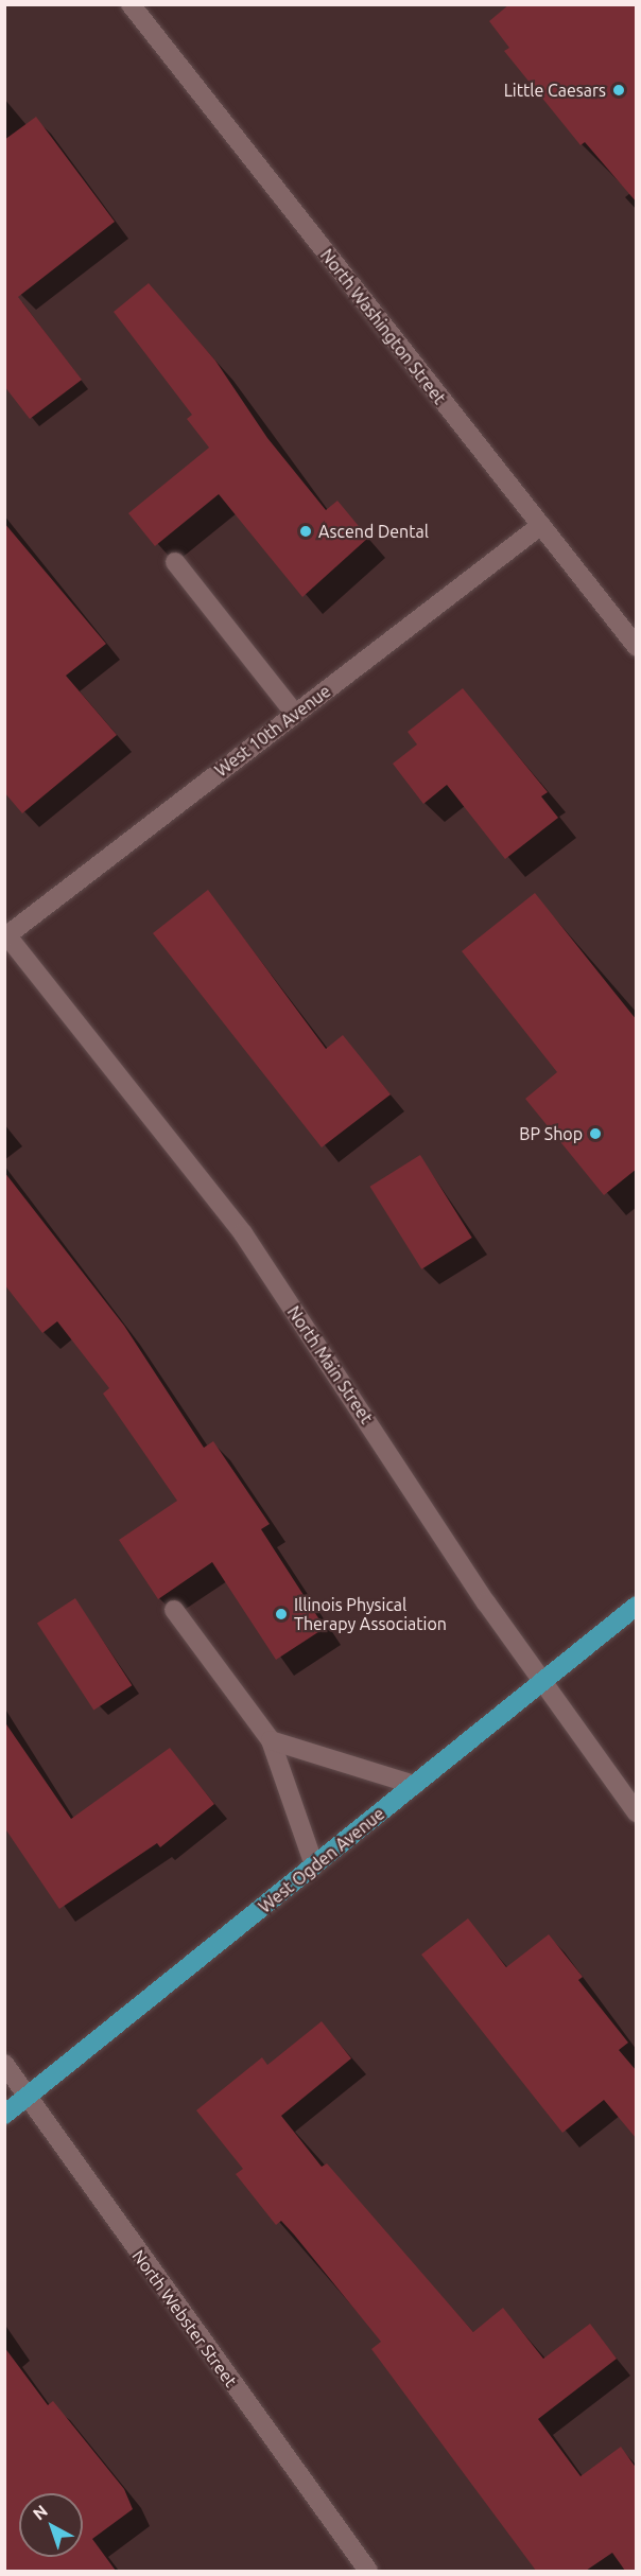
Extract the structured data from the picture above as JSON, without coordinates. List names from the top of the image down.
{
  "streets": {
    "main road": ["West Ogden Avenue"],
    "street": [
      "North Washington Street",
      "West 10th Avenue",
      "North Main Street",
      "North Webster Street"
    ]
  },
  "crossings": [
    ["North Washington Street", "West 10th Avenue"],
    ["West 10th Avenue", "North Main Street"],
    ["North Main Street", "West Ogden Avenue"],
    ["West Ogden Avenue", "North Webster Street"]
  ],
  "places": [
    "Little Caesars",
    "Ascend Dental",
    "BP Shop",
    "Illinois Physical Therapy Association"
  ],
  "north": "top left"
}
